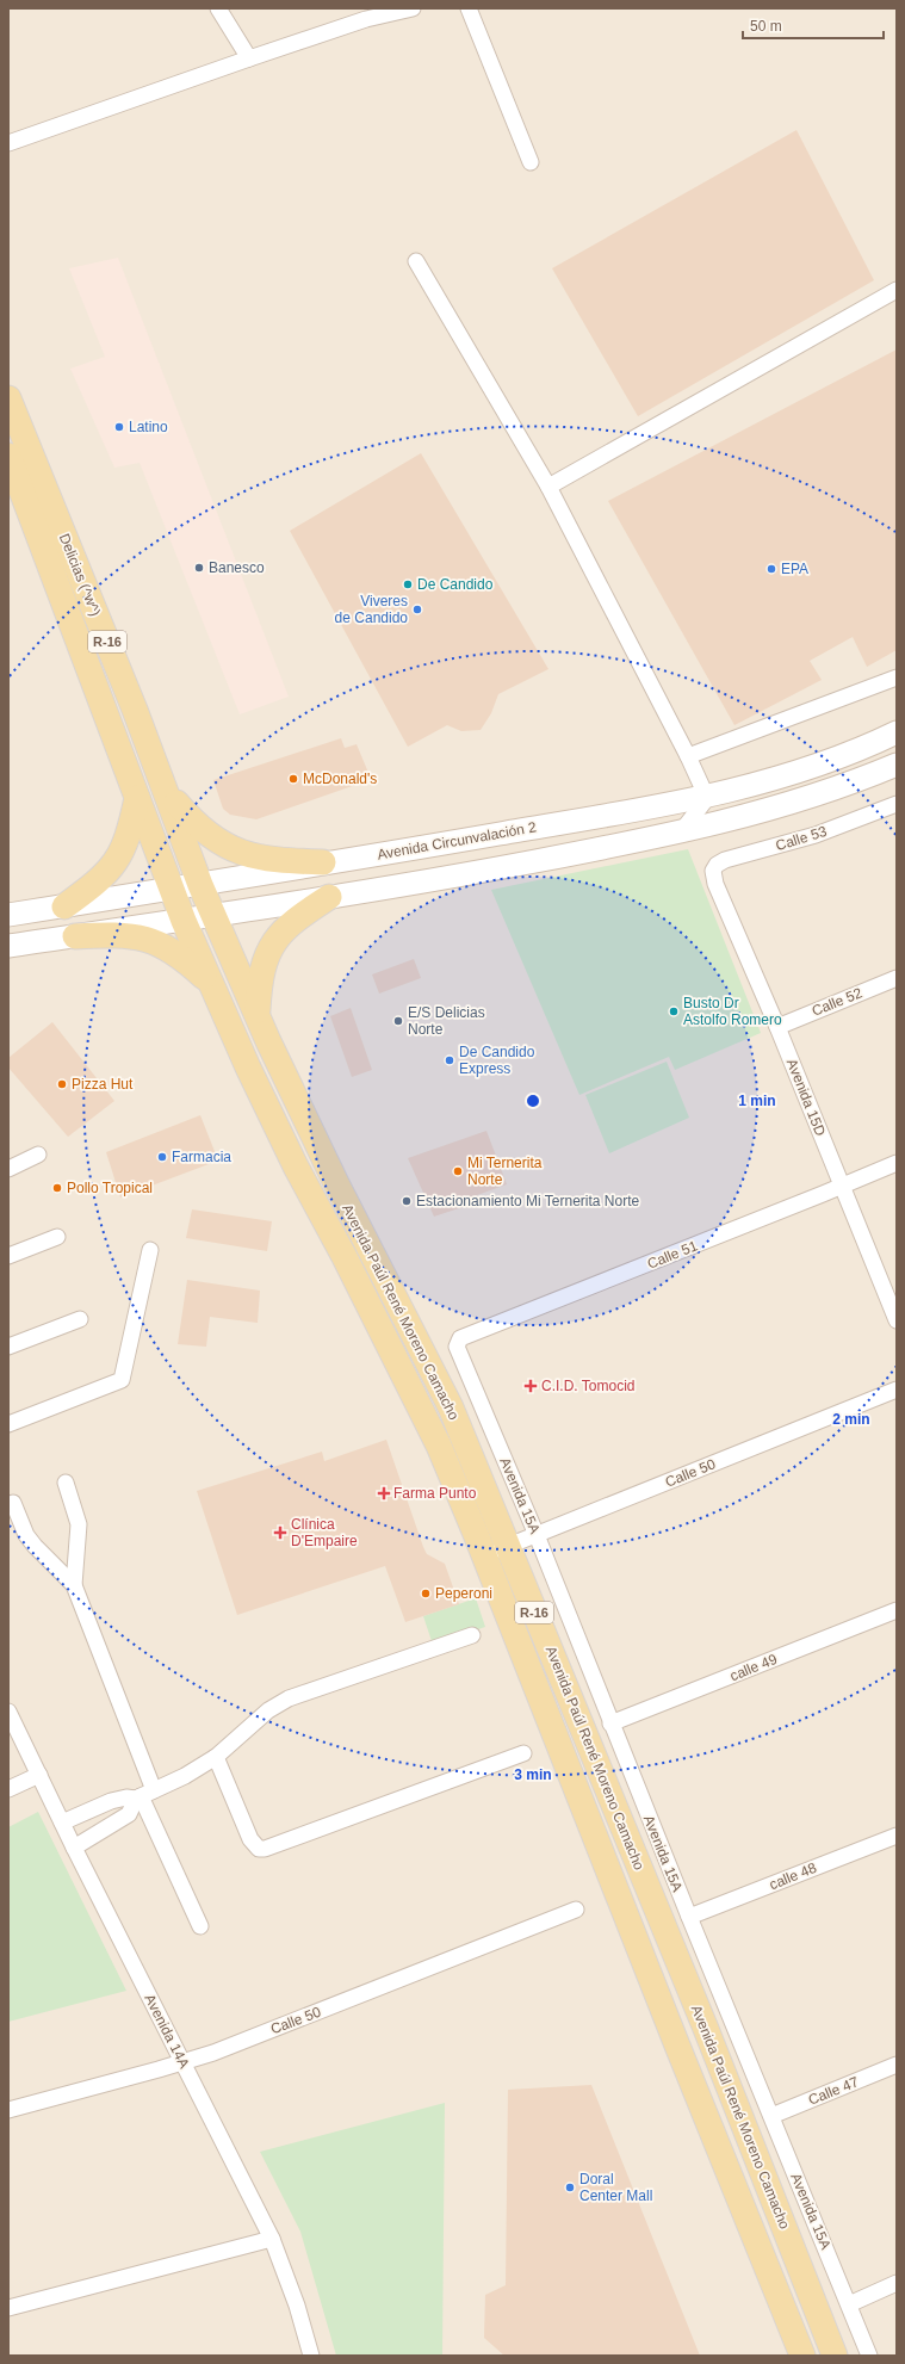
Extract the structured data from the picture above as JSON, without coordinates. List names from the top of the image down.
{
  "streets": {
    "main road": [
      "Delicias (^w^)",
      "R-16",
      "Avenida Circunvalación 2",
      "Avenida Paúl René Moreno Camacho"
    ],
    "street": [
      "Calle 53",
      "Calle 52",
      "Avenida 15D",
      "Calle 51",
      "Calle 50",
      "Avenida 15A",
      "calle 49",
      "calle 48",
      "Avenida 14A",
      "Calle 47"
    ]
  },
  "crossings": [
    ["Delicias (^w^)", "Avenida Circunvalación 2"],
    ["Delicias (^w^)", "Avenida Paúl René Moreno Camacho"],
    ["Calle 53", "Avenida 15D"],
    ["Avenida Circunvalación 2", "Avenida Paúl René Moreno Camacho"],
    ["Calle 52", "Avenida 15D"],
    ["Avenida 15D", "Calle 51"],
    ["Calle 51", "Avenida 15A"],
    ["Avenida Paúl René Moreno Camacho", "Calle 50"],
    ["Calle 50", "Avenida 15A"],
    ["Calle 50", "Avenida 14A"],
    ["Avenida 15A", "calle 49"],
    ["Avenida 15A", "calle 48"],
    ["Avenida 15A", "Calle 47"]
  ],
  "places": {
    "other": [
      "Latino",
      "Banesco",
      "EPA",
      "De Candido",
      "Viveres de Candido",
      "McDonald's",
      "Busto Dr Astolfo Romero",
      "E/S Delicias Norte",
      "De Candido Express",
      "Pizza Hut",
      "Farmacia",
      "Mi Ternerita Norte",
      "Pollo Tropical",
      "Estacionamiento Mi Ternerita Norte",
      "Peperoni",
      "Doral Center Mall"
    ],
    "health": ["C.I.D. Tomocid", "Farma Punto", "Clínica D'Empaire"]
  },
  "scale_bar": "50 m",
  "rings": ["1 min", "2 min", "3 min"]
}
